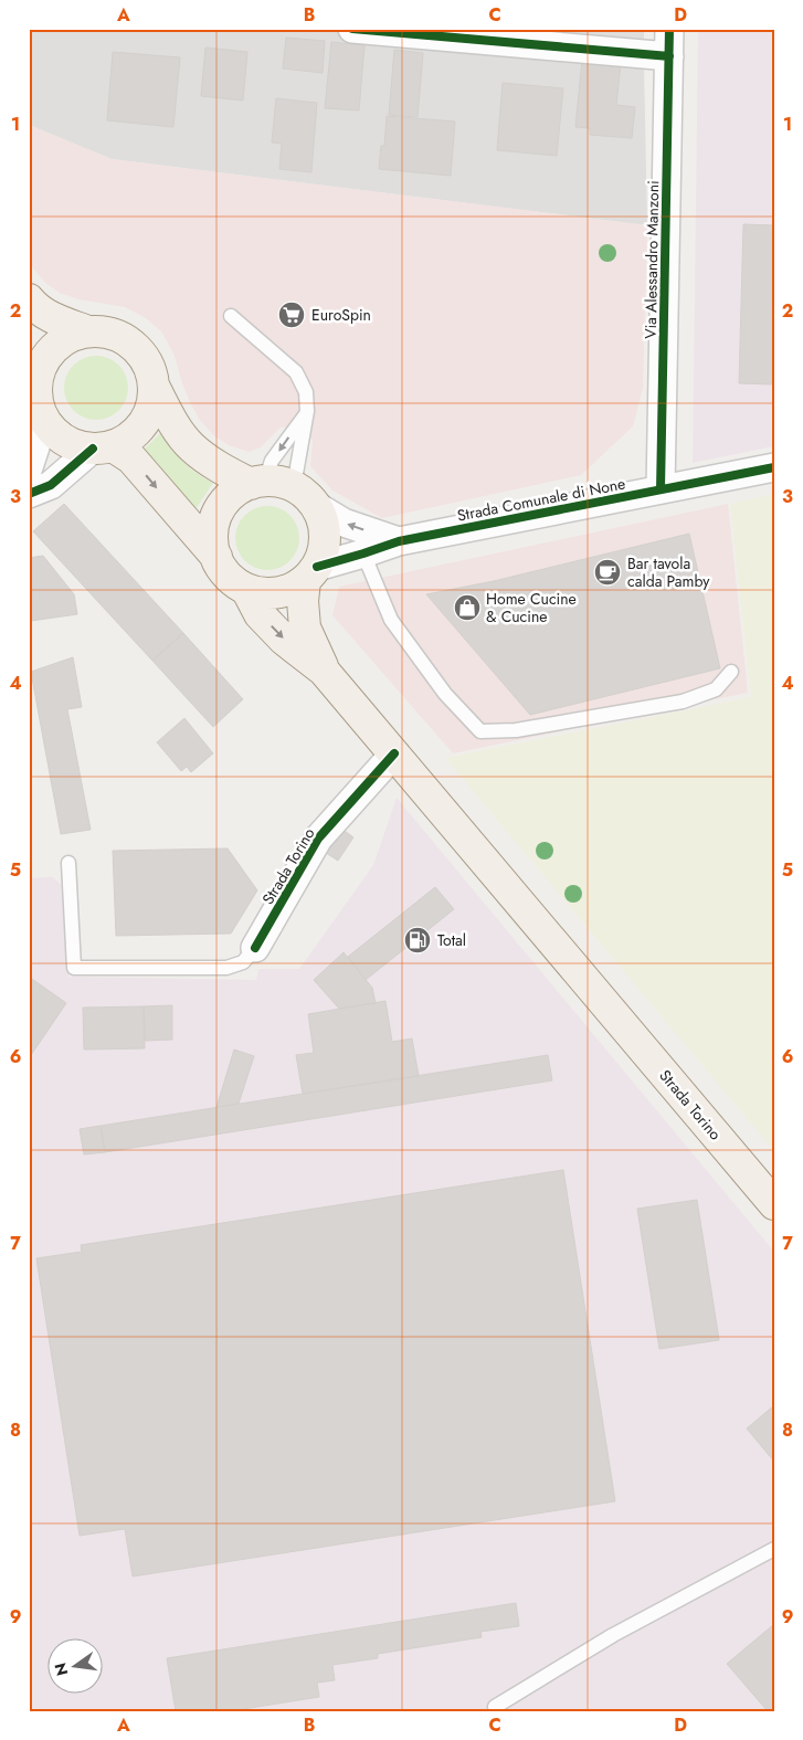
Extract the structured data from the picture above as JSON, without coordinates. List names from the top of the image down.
{
  "streets": {
    "main road": ["Strada Torino"],
    "street": ["Via Alessandro Manzoni", "Strada Comunale di None"]
  },
  "crossings": [
    ["Via Alessandro Manzoni", "Strada Comunale di None"],
    ["Strada Comunale di None", "Strada Torino"]
  ],
  "places": {
    "supermarket": ["EuroSpin"],
    "cafe": ["Bar tavola calda Pamby"],
    "shop": ["Home Cucine & Cucine"],
    "fuel station": ["Total"]
  },
  "north": "left",
  "grid": {
    "columns": [
      "A",
      "B",
      "C",
      "D"
    ],
    "rows": [
      "1",
      "2",
      "3",
      "4",
      "5",
      "6",
      "7",
      "8",
      "9"
    ]
  }
}
